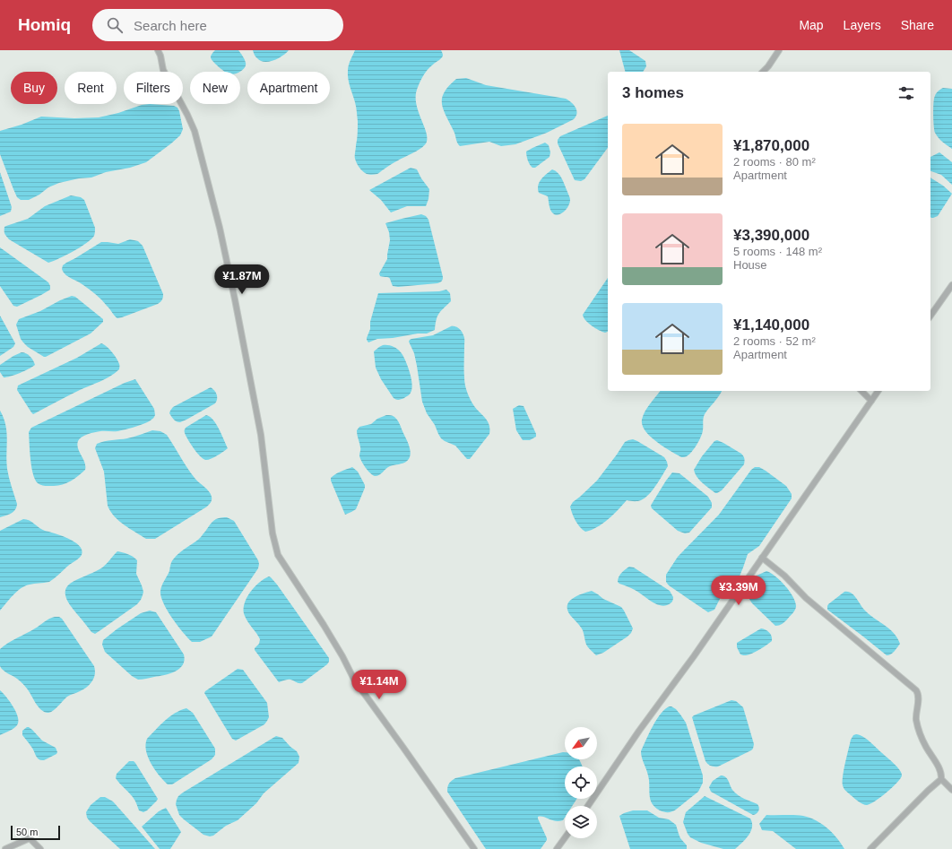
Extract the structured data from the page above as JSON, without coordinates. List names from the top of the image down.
{
  "scale_bar": "50 m",
  "north": "bottom left",
  "page": {
    "header": "Homiq",
    "search": "Search here",
    "nav": ["Map", "Layers", "Share"],
    "chip": [
      "Buy",
      "Rent",
      "Filters",
      "New",
      "Apartment"
    ],
    "heading": "3 homes",
    "list": [
      {
        "name": "¥1,870,000",
        "note": "2 rooms · 80 m² · Apartment"
      },
      {
        "name": "¥3,390,000",
        "note": "5 rooms · 148 m² · House"
      },
      {
        "name": "¥1,140,000",
        "note": "2 rooms · 52 m² · Apartment"
      }
    ],
    "price": ["¥1.87M", "¥3.39M", "¥1.14M"],
    "scale": "50 m"
  }
}
